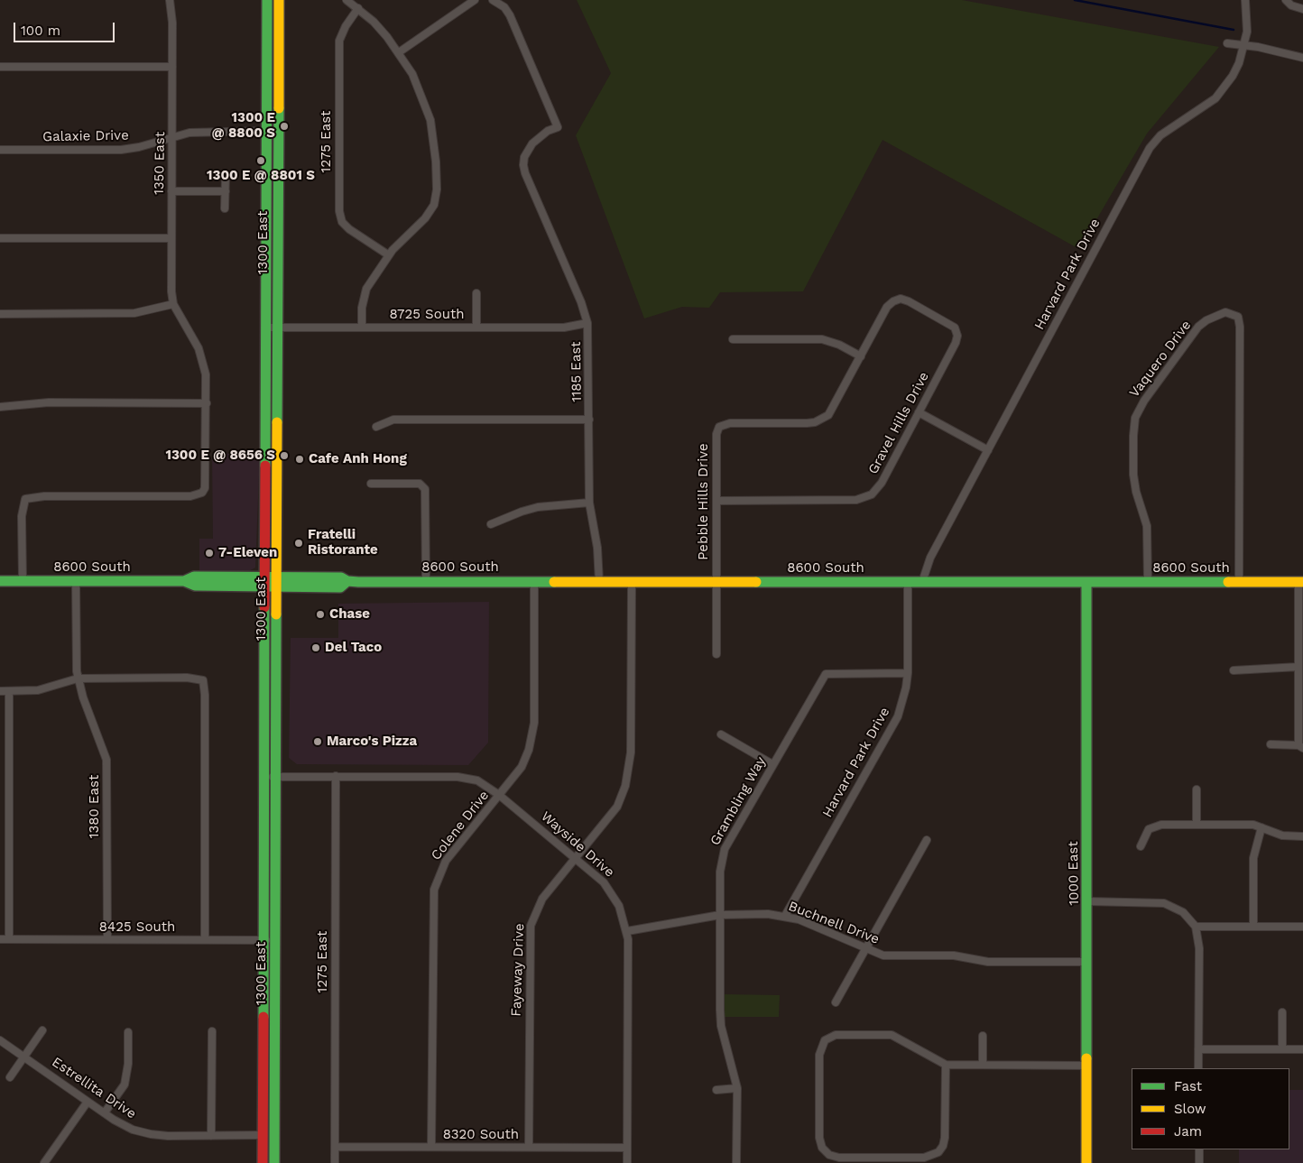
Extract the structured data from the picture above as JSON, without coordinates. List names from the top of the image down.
{
  "streets": {
    "main road": ["1300 East", "8600 South", "1000 East"],
    "street": [
      "Galaxie Drive",
      "1275 East",
      "1350 East",
      "Harvard Park Drive",
      "8725 South",
      "Vaquero Drive",
      "1185 East",
      "Gravel Hills Drive",
      "Pebble Hills Drive",
      "Grambling Way",
      "1380 East",
      "Colene Drive",
      "Wayside Drive",
      "Buchnell Drive",
      "8425 South",
      "Fayeway Drive",
      "Estrellita Drive",
      "8320 South"
    ]
  },
  "crossings": [
    ["Galaxie Drive", "1350 East"],
    ["Galaxie Drive", "1300 East"],
    ["1275 East", "Wayside Drive"],
    ["1275 East", "8320 South"],
    ["1300 East", "8725 South"],
    ["1300 East", "8600 South"],
    ["1300 East", "Wayside Drive"],
    ["1300 East", "8425 South"],
    ["1300 East", "Estrellita Drive"],
    ["Harvard Park Drive", "8600 South"],
    ["Harvard Park Drive", "Grambling Way"],
    ["Harvard Park Drive", "Buchnell Drive"],
    ["8725 South", "1185 East"],
    ["Vaquero Drive", "8600 South"],
    ["1185 East", "8600 South"],
    ["Gravel Hills Drive", "Pebble Hills Drive"],
    ["Pebble Hills Drive", "8600 South"],
    ["8600 South", "1380 East"],
    ["8600 South", "Colene Drive"],
    ["8600 South", "1000 East"],
    ["8600 South", "Fayeway Drive"],
    ["Grambling Way", "Buchnell Drive"],
    ["1380 East", "8425 South"],
    ["Colene Drive", "Wayside Drive"],
    ["Colene Drive", "8320 South"],
    ["Wayside Drive", "Buchnell Drive"],
    ["Wayside Drive", "Fayeway Drive"],
    ["Wayside Drive", "8320 South"],
    ["1000 East", "Buchnell Drive"],
    ["Fayeway Drive", "8320 South"]
  ],
  "places": [
    "1300 E @ 8800 S",
    "1300 E @ 8801 S",
    "1300 E @ 8656 S",
    "Cafe Anh Hong",
    "Fratelli Ristorante",
    "7-Eleven",
    "Chase",
    "Del Taco",
    "Marco's Pizza"
  ],
  "legend": ["Fast", "Slow", "Jam"],
  "scale_bar": "100 m"
}
